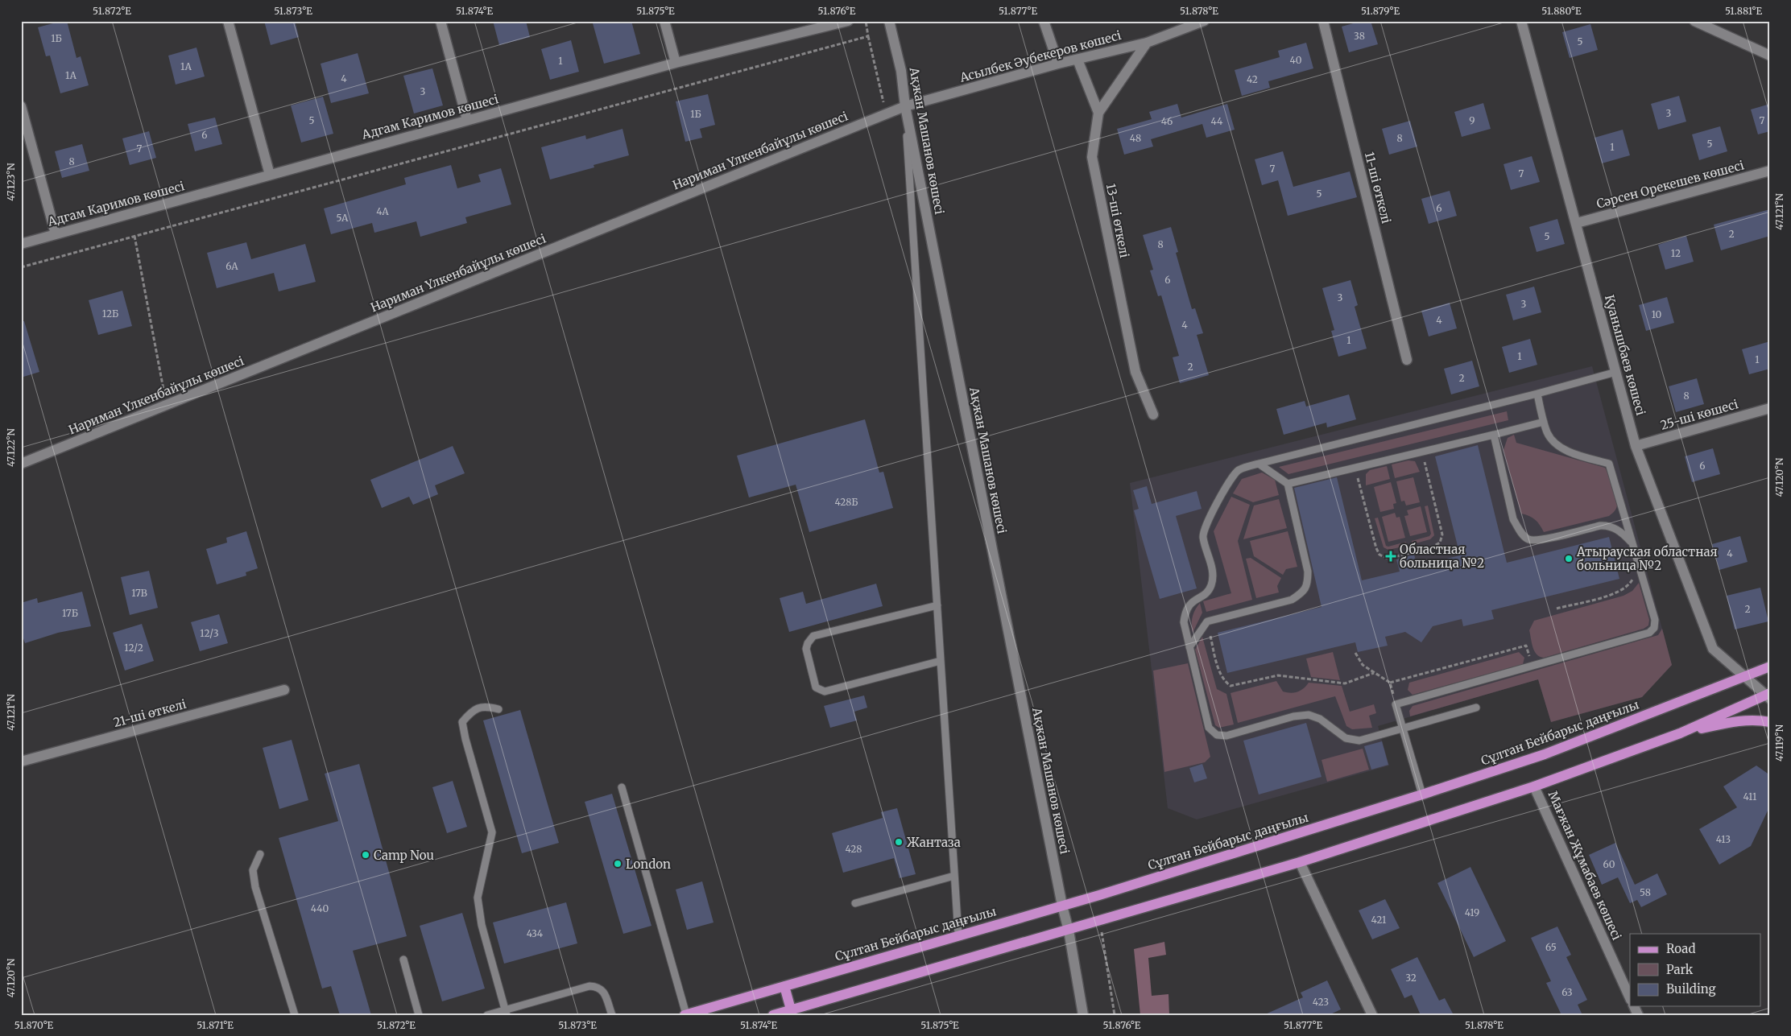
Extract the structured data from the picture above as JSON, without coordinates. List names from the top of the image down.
{
  "streets": {
    "main road": ["Сұлтан Бейбарыс даңғылы"],
    "street": [
      "Асылбек Әубекеров көшесі",
      "Адгам Каримов көшесі",
      "Ақжан Машанов көшесі",
      "Нариман Үлкенбайұлы көшесі",
      "Сәрсен Орекешев көшесі",
      "11-ші өткелі",
      "13-ші өткелі",
      "Қуанышбаев көшесі",
      "25-ші көшесі",
      "21-ші өткелі",
      "Мағжан Жұмабаев көшесі"
    ]
  },
  "crossings": [
    ["Асылбек Әубекеров көшесі", "Ақжан Машанов көшесі"],
    ["Асылбек Әубекеров көшесі", "Нариман Үлкенбайұлы көшесі"],
    ["Асылбек Әубекеров көшесі", "13-ші өткелі"],
    ["Ақжан Машанов көшесі", "Нариман Үлкенбайұлы көшесі"],
    ["Ақжан Машанов көшесі", "Сұлтан Бейбарыс даңғылы"],
    ["Сәрсен Орекешев көшесі", "Қуанышбаев көшесі"],
    ["Қуанышбаев көшесі", "25-ші көшесі"],
    ["Қуанышбаев көшесі", "Сұлтан Бейбарыс даңғылы"]
  ],
  "places": {
    "health": ["Областная больница №2"],
    "other": [
      "Атырауская областная больница №2",
      "Жантаза",
      "Camp Nou",
      "London"
    ]
  },
  "house_numbers": [
    "38",
    "1Б",
    "5",
    "40",
    "1",
    "1А",
    "1А",
    "4",
    "42",
    "3",
    "3",
    "1Б",
    "5",
    "9",
    "7",
    "46",
    "44",
    "6",
    "48",
    "8",
    "5",
    "1",
    "7",
    "8",
    "7",
    "7",
    "5",
    "6",
    "4А",
    "5А",
    "2",
    "5",
    "8",
    "12",
    "6А",
    "6",
    "3",
    "3",
    "12Б",
    "10",
    "4",
    "4",
    "1",
    "1",
    "1",
    "2",
    "2",
    "8",
    "6",
    "428Б",
    "4",
    "17В",
    "2",
    "17Б",
    "12/3",
    "12/2",
    "411",
    "413",
    "428",
    "60",
    "58",
    "440",
    "419",
    "421",
    "434",
    "65",
    "32",
    "63",
    "423"
  ],
  "legend": ["Road", "Park", "Building"],
  "coordinates": [
    "51.872°E",
    "51.873°E",
    "51.874°E",
    "51.875°E",
    "51.876°E",
    "51.877°E",
    "51.878°E",
    "51.879°E",
    "51.880°E",
    "51.881°E",
    "47.123°N",
    "47.121°N",
    "47.122°N",
    "47.120°N",
    "47.119°N",
    "51.870°E",
    "51.871°E"
  ]
}
